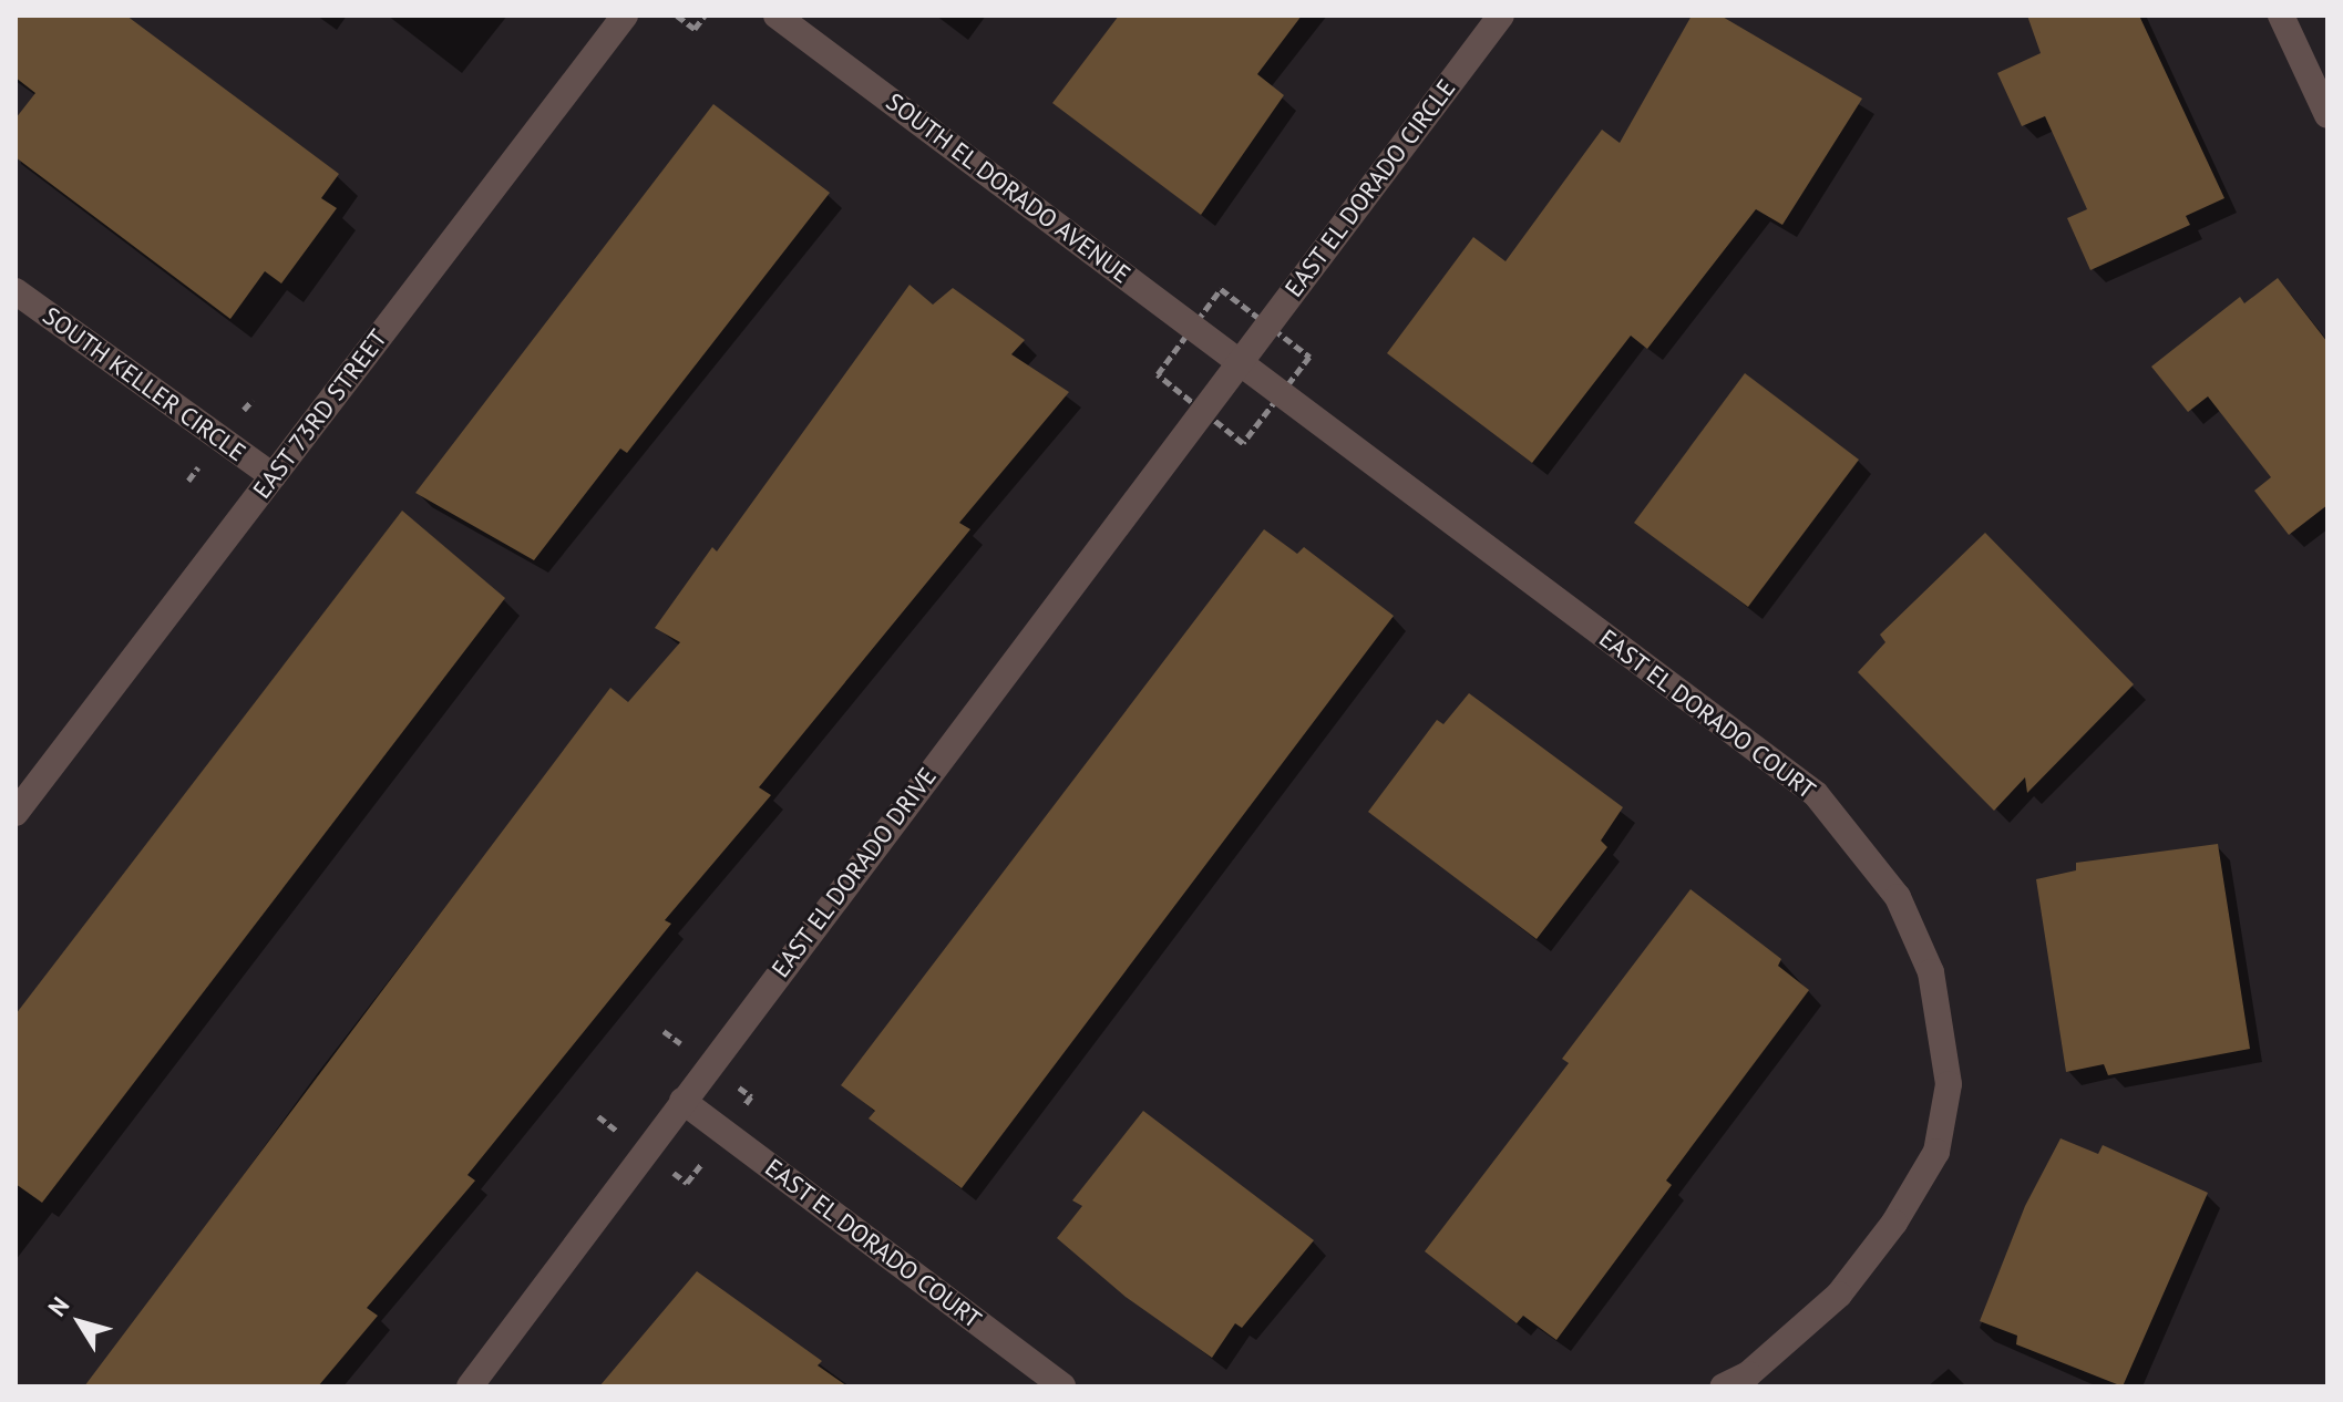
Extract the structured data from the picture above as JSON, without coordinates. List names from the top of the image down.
{
  "streets": {
    "street": [
      "SOUTH EL DORADO AVENUE",
      "EAST EL DORADO CIRCLE",
      "SOUTH KELLER CIRCLE",
      "EAST 73RD STREET",
      "EAST EL DORADO COURT",
      "EAST EL DORADO DRIVE"
    ]
  },
  "crossings": [
    ["SOUTH EL DORADO AVENUE", "EAST EL DORADO CIRCLE"],
    ["SOUTH EL DORADO AVENUE", "EAST EL DORADO COURT"],
    ["SOUTH EL DORADO AVENUE", "EAST EL DORADO DRIVE"],
    ["EAST EL DORADO CIRCLE", "EAST EL DORADO COURT"],
    ["EAST EL DORADO CIRCLE", "EAST EL DORADO DRIVE"],
    ["SOUTH KELLER CIRCLE", "EAST 73RD STREET"],
    ["EAST EL DORADO COURT", "EAST EL DORADO DRIVE"]
  ],
  "north": "top left"
}
